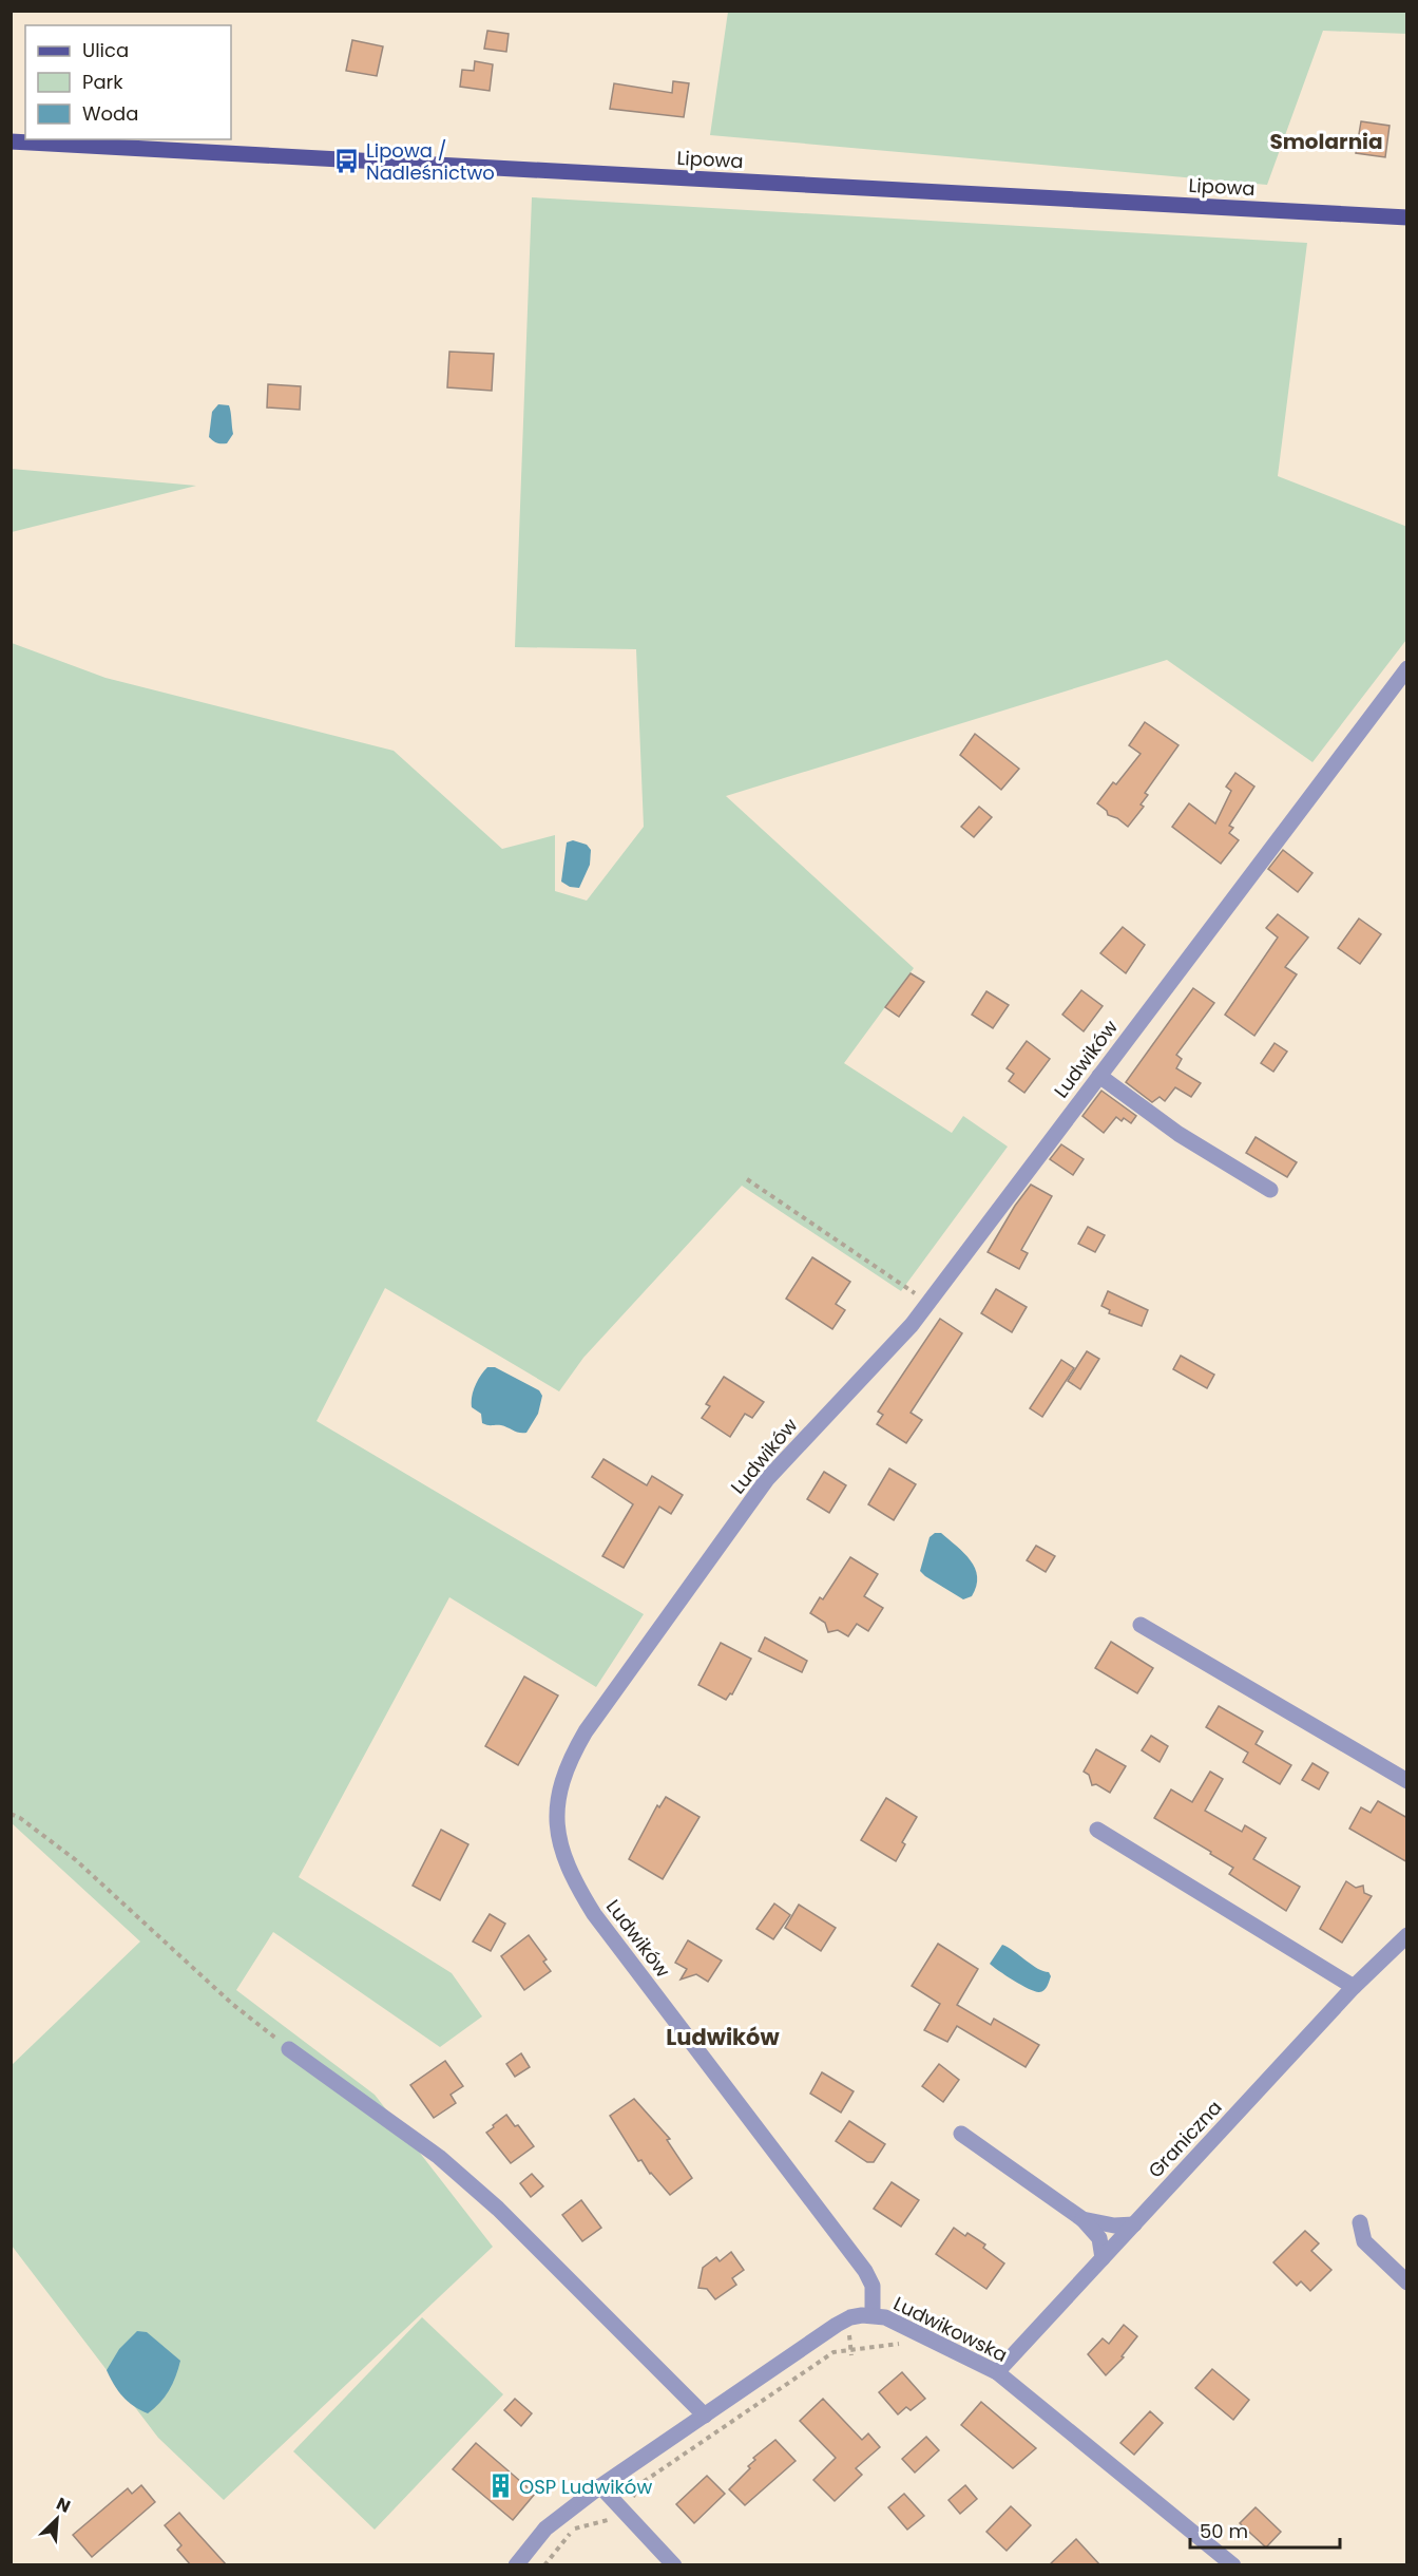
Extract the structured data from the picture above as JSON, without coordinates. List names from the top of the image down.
{
  "streets": {
    "main road": ["Lipowa"],
    "street": ["Ludwików", "Graniczna", "Ludwikowska"]
  },
  "crossings": [
    ["Ludwików", "Ludwikowska"],
    ["Graniczna", "Ludwikowska"]
  ],
  "districts": ["Smolarnia", "Ludwików"],
  "places": {
    "bus stop": ["Lipowa / Nadleśnictwo"],
    "building": ["OSP Ludwików"]
  },
  "legend": ["Ulica", "Park", "Woda"],
  "scale_bar": "50 m",
  "north": "top right"
}
